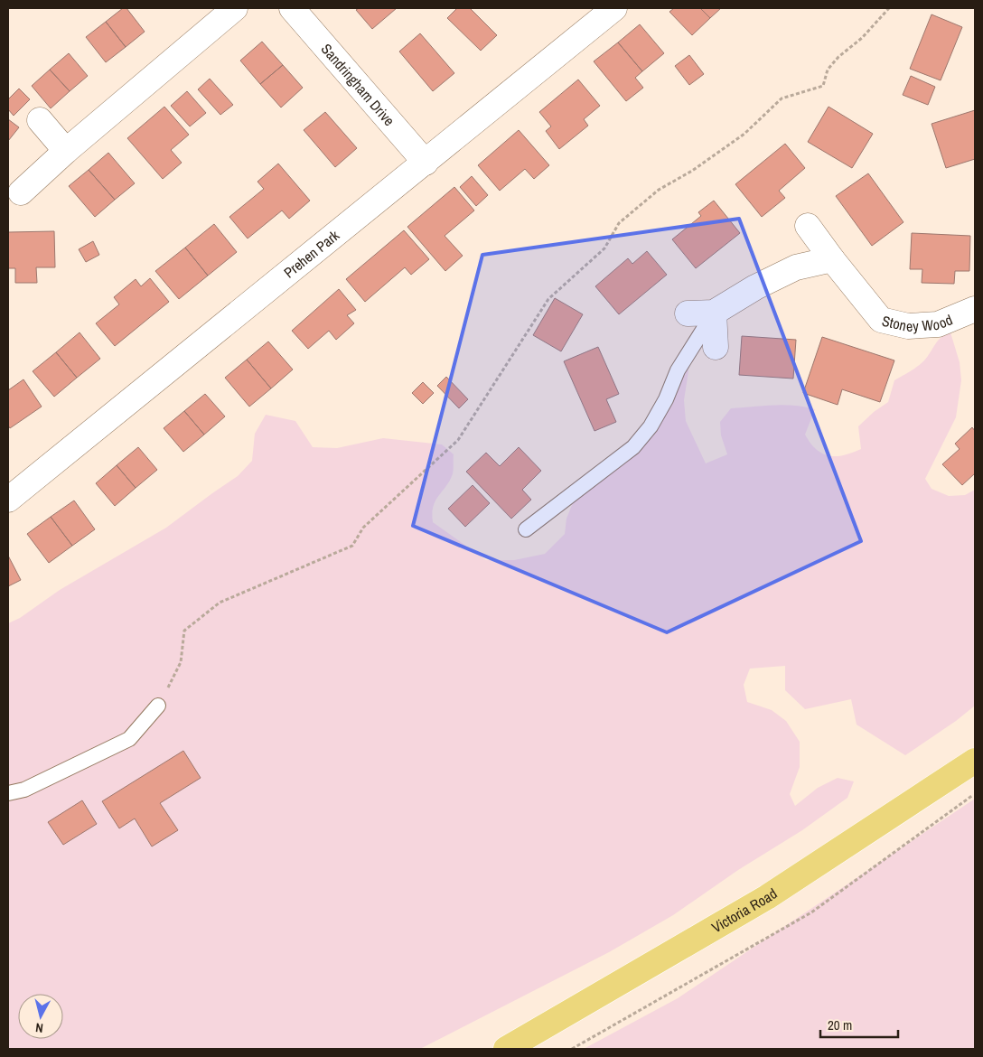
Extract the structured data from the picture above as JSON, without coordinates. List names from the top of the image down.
{
  "streets": {
    "highway": ["Victoria Road"],
    "street": ["Sandringham Drive", "Prehen Park", "Stoney Wood"]
  },
  "crossings": [
    ["Sandringham Drive", "Prehen Park"]
  ],
  "scale_bar": "20 m",
  "north": "bottom"
}
